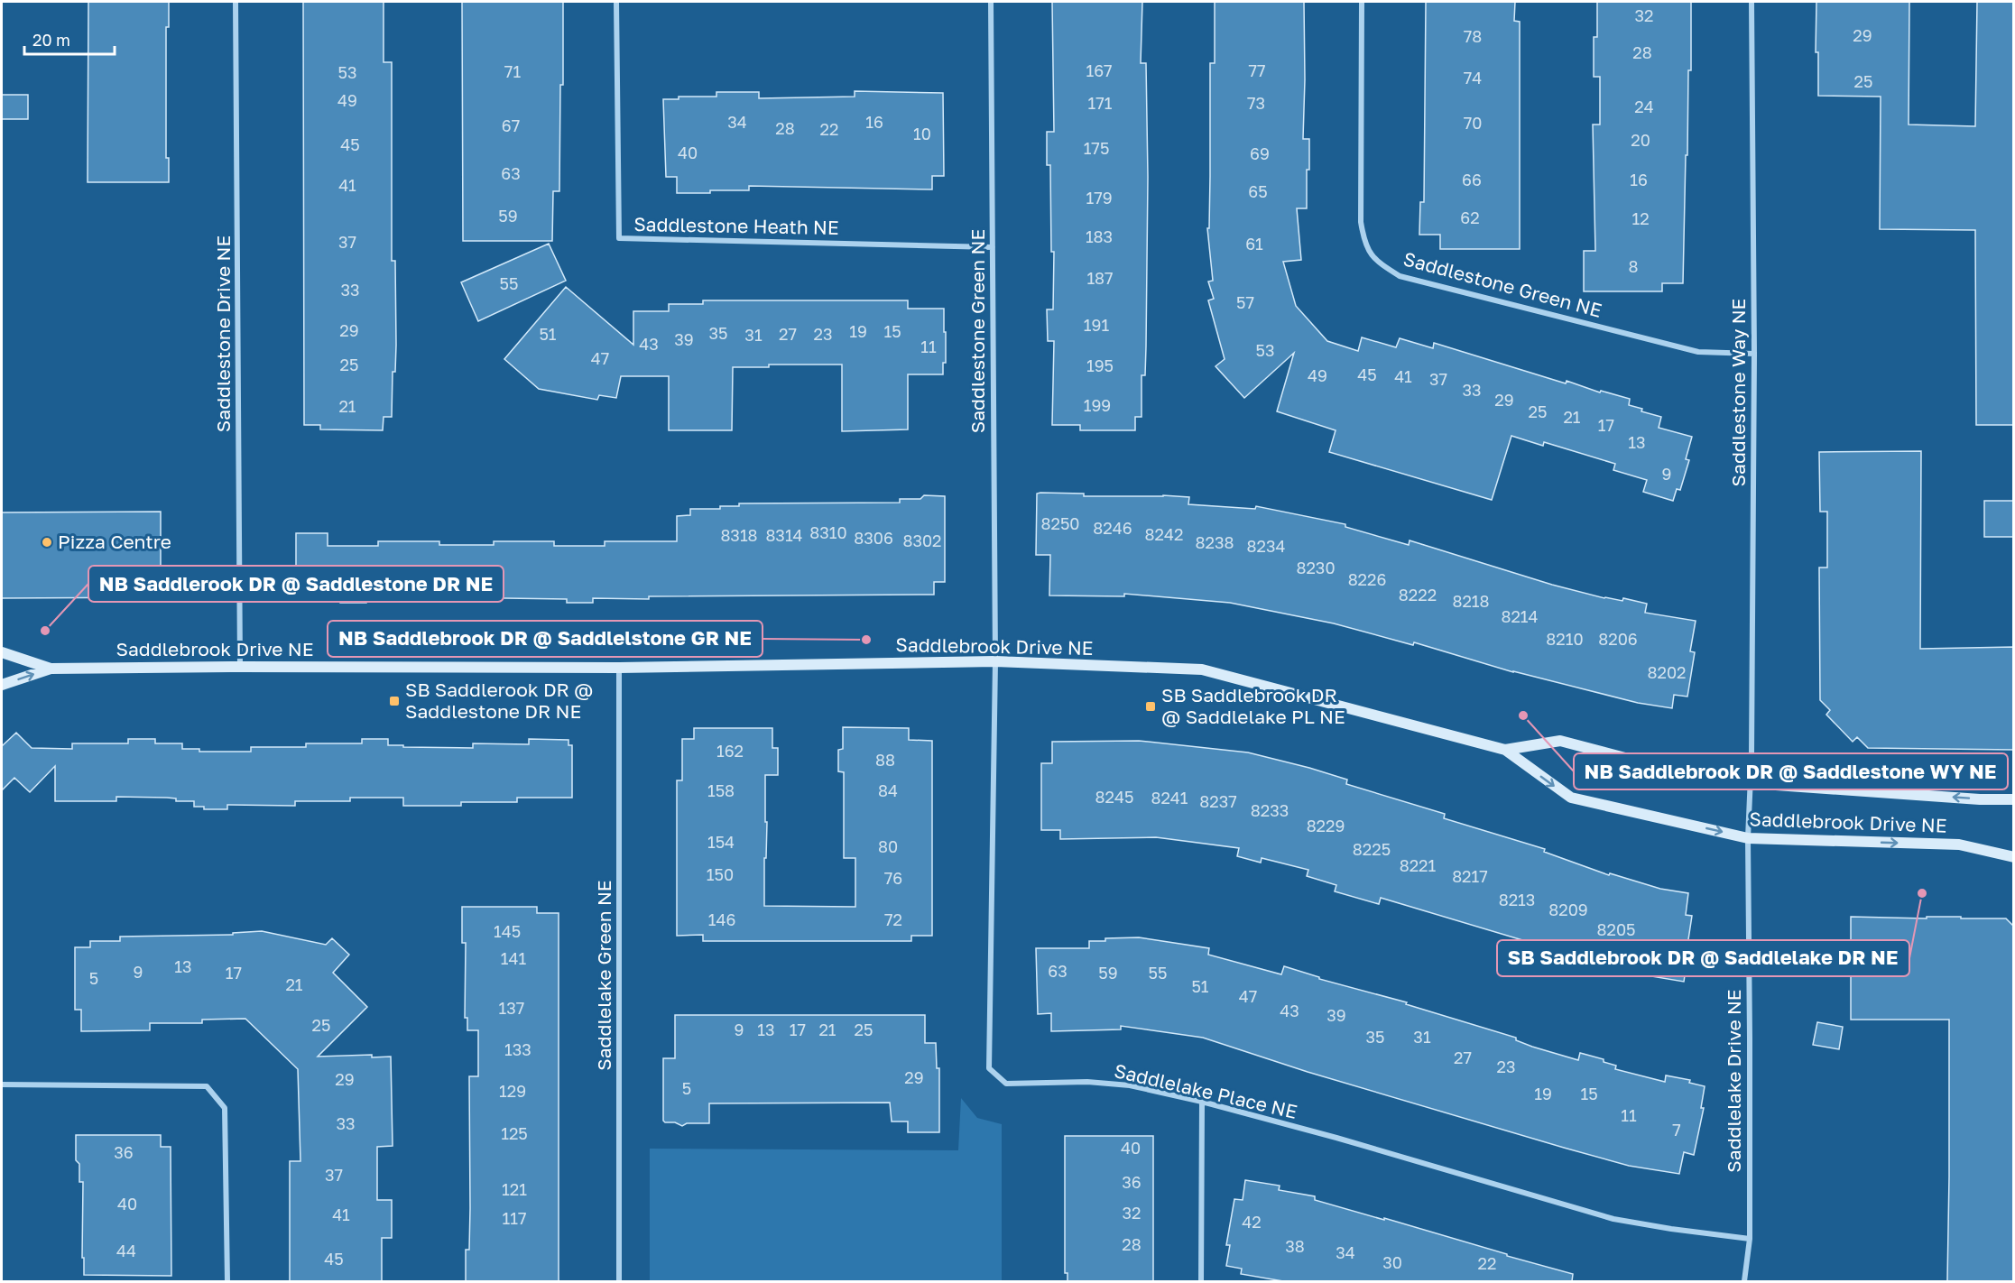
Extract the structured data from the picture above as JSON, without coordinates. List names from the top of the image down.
{
  "streets": {
    "street": [
      "Saddlestone Heath NE",
      "Saddlestone Green NE",
      "Saddlestone Drive NE",
      "Saddlestone Way NE",
      "Saddlebrook Drive NE",
      "Saddlelake Green NE",
      "Saddlelake Drive NE",
      "Saddlelake Place NE"
    ]
  },
  "crossings": [
    ["Saddlestone Heath NE", "Saddlestone Green NE"],
    ["Saddlestone Green NE", "Saddlestone Way NE"],
    ["Saddlestone Green NE", "Saddlebrook Drive NE"],
    ["Saddlestone Green NE", "Saddlelake Place NE"],
    ["Saddlestone Drive NE", "Saddlebrook Drive NE"],
    ["Saddlestone Way NE", "Saddlebrook Drive NE"],
    ["Saddlestone Way NE", "Saddlelake Drive NE"],
    ["Saddlebrook Drive NE", "Saddlelake Green NE"],
    ["Saddlebrook Drive NE", "Saddlelake Drive NE"],
    ["Saddlebrook Drive NE", "Saddlelake Place NE"],
    ["Saddlelake Drive NE", "Saddlelake Place NE"]
  ],
  "places": {
    "other": [
      "Pizza Centre",
      "NB Saddlerook DR @ Saddlestone DR NE",
      "NB Saddlebrook DR @ Saddlelstone GR NE",
      "NB Saddlebrook DR @ Saddlestone WY NE",
      "SB Saddlebrook DR @ Saddlelake DR NE"
    ],
    "transit": ["SB Saddlerook DR @ Saddlestone DR NE", "SB Saddlebrook DR @ Saddlelake PL NE"]
  },
  "house_numbers": [
    "32",
    "29",
    "78",
    "28",
    "167",
    "77",
    "71",
    "53",
    "74",
    "25",
    "49",
    "171",
    "73",
    "24",
    "34",
    "16",
    "70",
    "67",
    "28",
    "22",
    "10",
    "20",
    "45",
    "175",
    "40",
    "69",
    "63",
    "66",
    "16",
    "41",
    "65",
    "179",
    "59",
    "62",
    "12",
    "183",
    "37",
    "61",
    "8",
    "187",
    "55",
    "33",
    "57",
    "191",
    "29",
    "19",
    "15",
    "35",
    "51",
    "27",
    "23",
    "31",
    "39",
    "43",
    "11",
    "53",
    "47",
    "25",
    "195",
    "45",
    "49",
    "41",
    "37",
    "33",
    "29",
    "199",
    "21",
    "25",
    "21",
    "17",
    "13",
    "9",
    "8250",
    "8246",
    "8310",
    "8242",
    "8318",
    "8314",
    "8306",
    "8302",
    "8238",
    "8234",
    "8230",
    "8226",
    "8222",
    "8218",
    "8214",
    "8210",
    "8206",
    "8202",
    "162",
    "88",
    "158",
    "84",
    "8245",
    "8241",
    "8237",
    "8233",
    "8229",
    "154",
    "80",
    "8225",
    "8221",
    "150",
    "8217",
    "76",
    "8213",
    "8209",
    "146",
    "72",
    "8205",
    "145",
    "141",
    "13",
    "63",
    "9",
    "17",
    "59",
    "55",
    "5",
    "21",
    "51",
    "47",
    "137",
    "43",
    "39",
    "25",
    "9",
    "13",
    "17",
    "21",
    "25",
    "35",
    "31",
    "133",
    "27",
    "23",
    "29",
    "29",
    "5",
    "129",
    "19",
    "15",
    "11",
    "33",
    "7",
    "125",
    "40",
    "36",
    "37",
    "36",
    "121",
    "40",
    "32",
    "41",
    "117",
    "42",
    "28",
    "38",
    "44",
    "34",
    "45",
    "30",
    "22"
  ],
  "scale_bar": "20 m"
}
